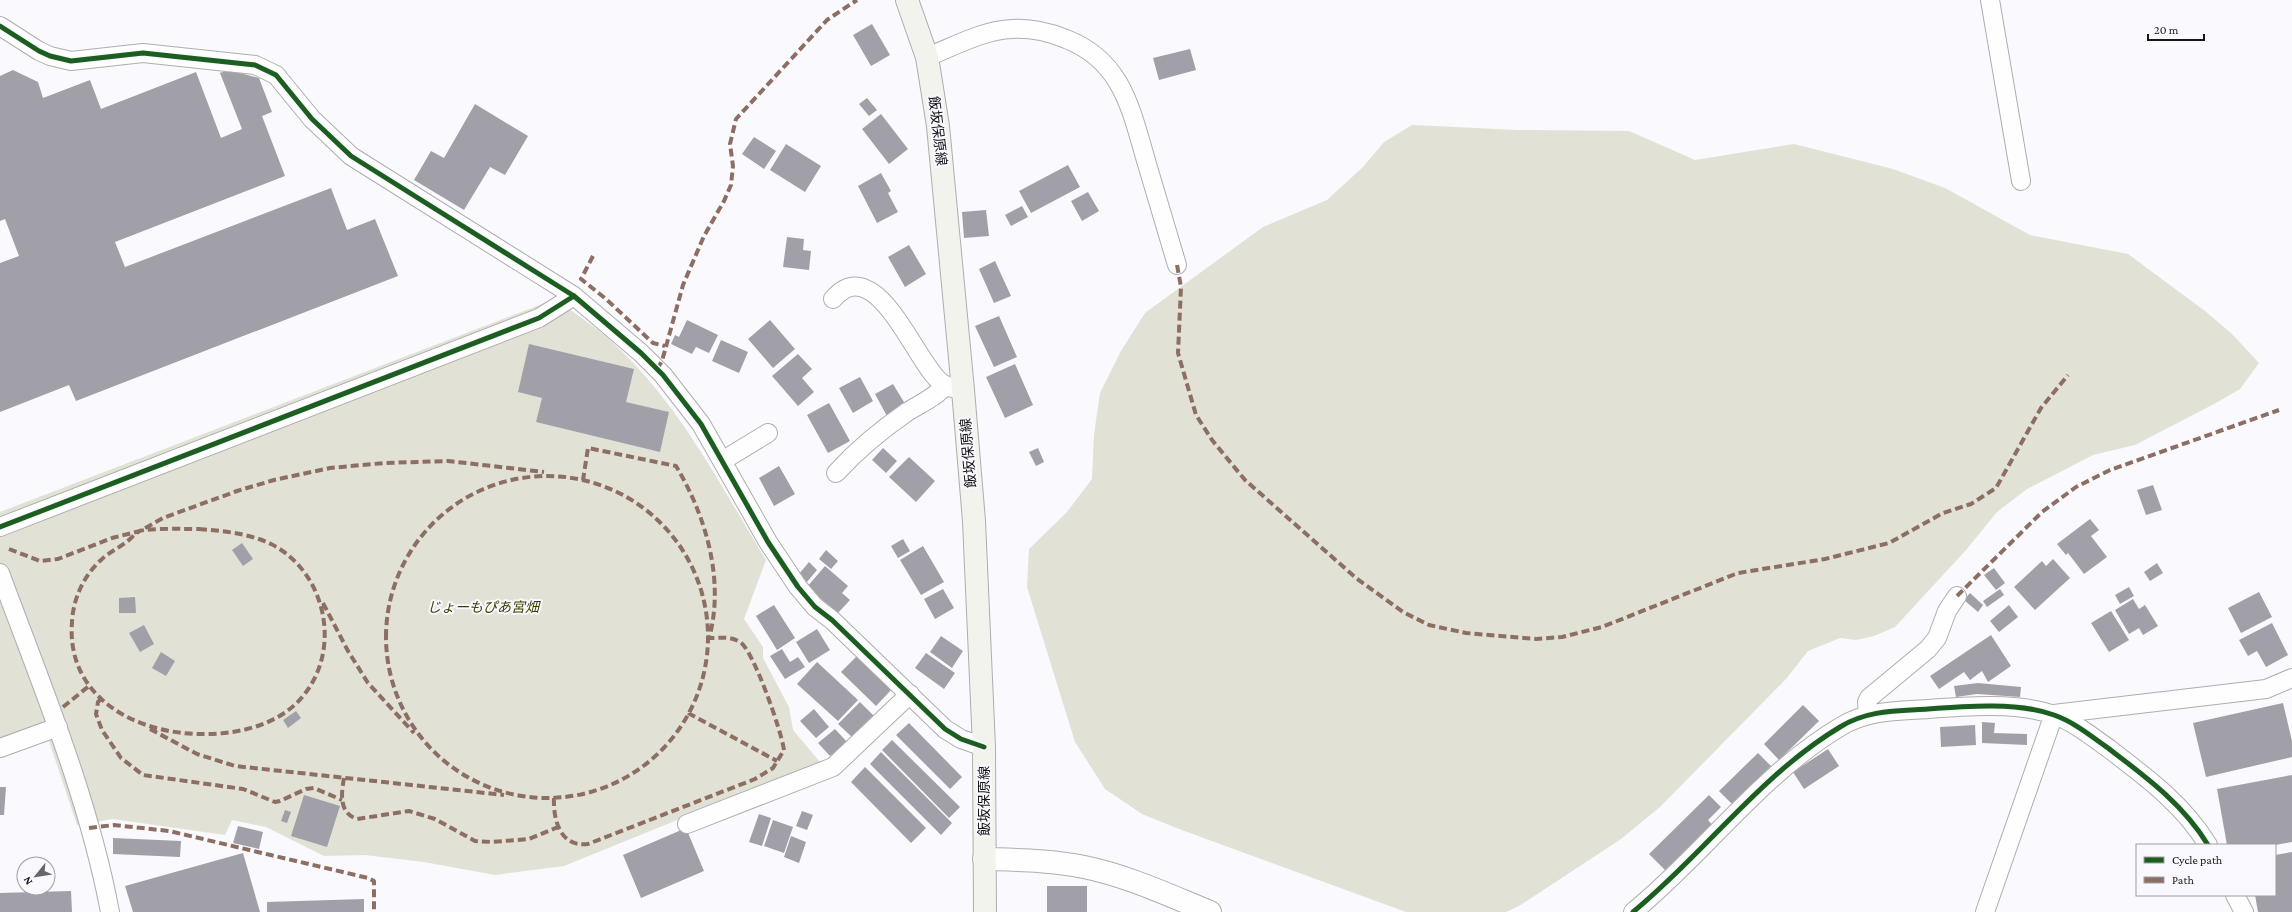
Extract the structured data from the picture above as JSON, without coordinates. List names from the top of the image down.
{
  "streets": {
    "main road": ["飯坂保原線"]
  },
  "parks": ["じょーもぴあ宮畑"],
  "legend": ["Cycle path", "Path"],
  "scale_bar": "20 m",
  "north": "bottom left"
}
